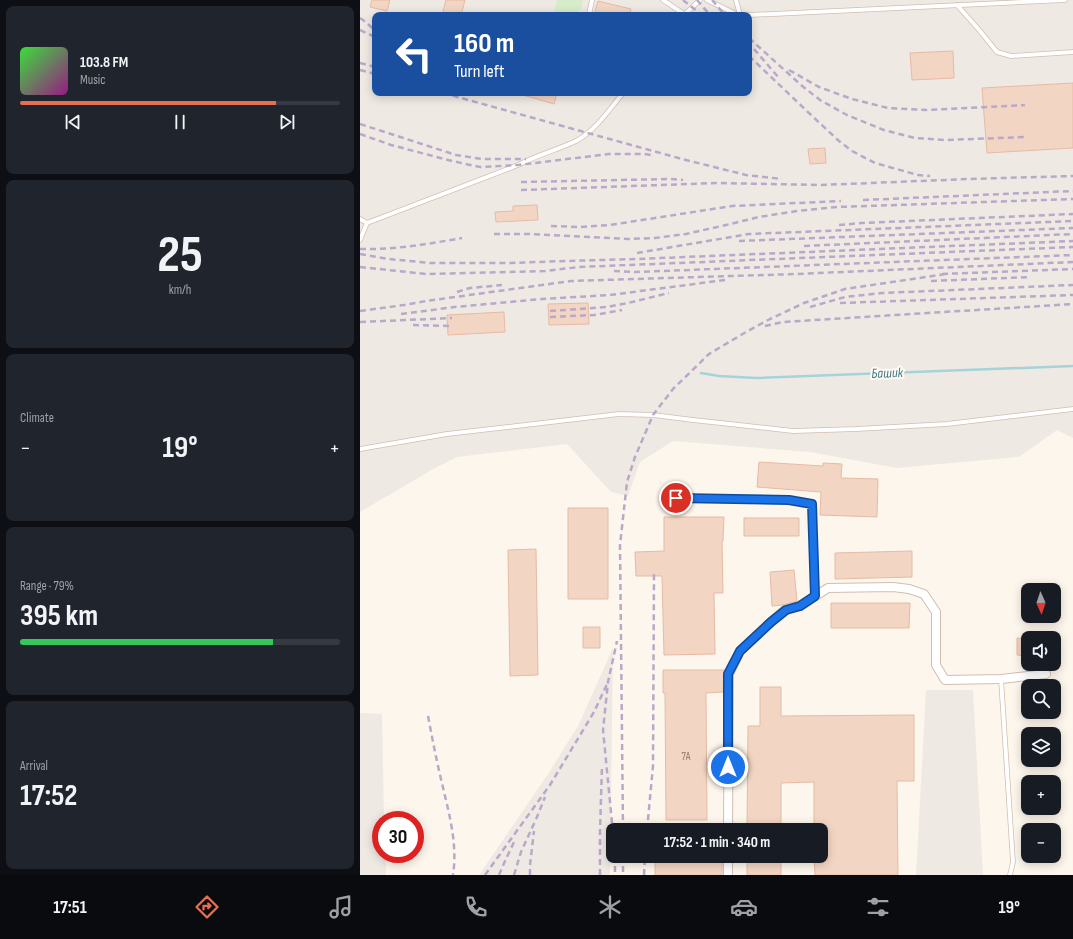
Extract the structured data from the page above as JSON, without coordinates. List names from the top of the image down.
{
  "water": ["Башик"],
  "house_numbers": ["7А"],
  "north": "bottom",
  "page": {
    "turn": ["160 m", "Turn left"],
    "song": ["103.8 FM", "Music"],
    "tile": [
      ["25", "km/h"],
      "Climate",
      ["Range · 79%", "395 km"],
      ["Arrival", "17:52"]
    ],
    "heat": ["−", "19°", "+"],
    "map_buttons": ["+", "−"],
    "limit": "30",
    "trip": "17:52 · 1 min · 340 m",
    "tabs": ["17:51", "19°"]
  }
}
